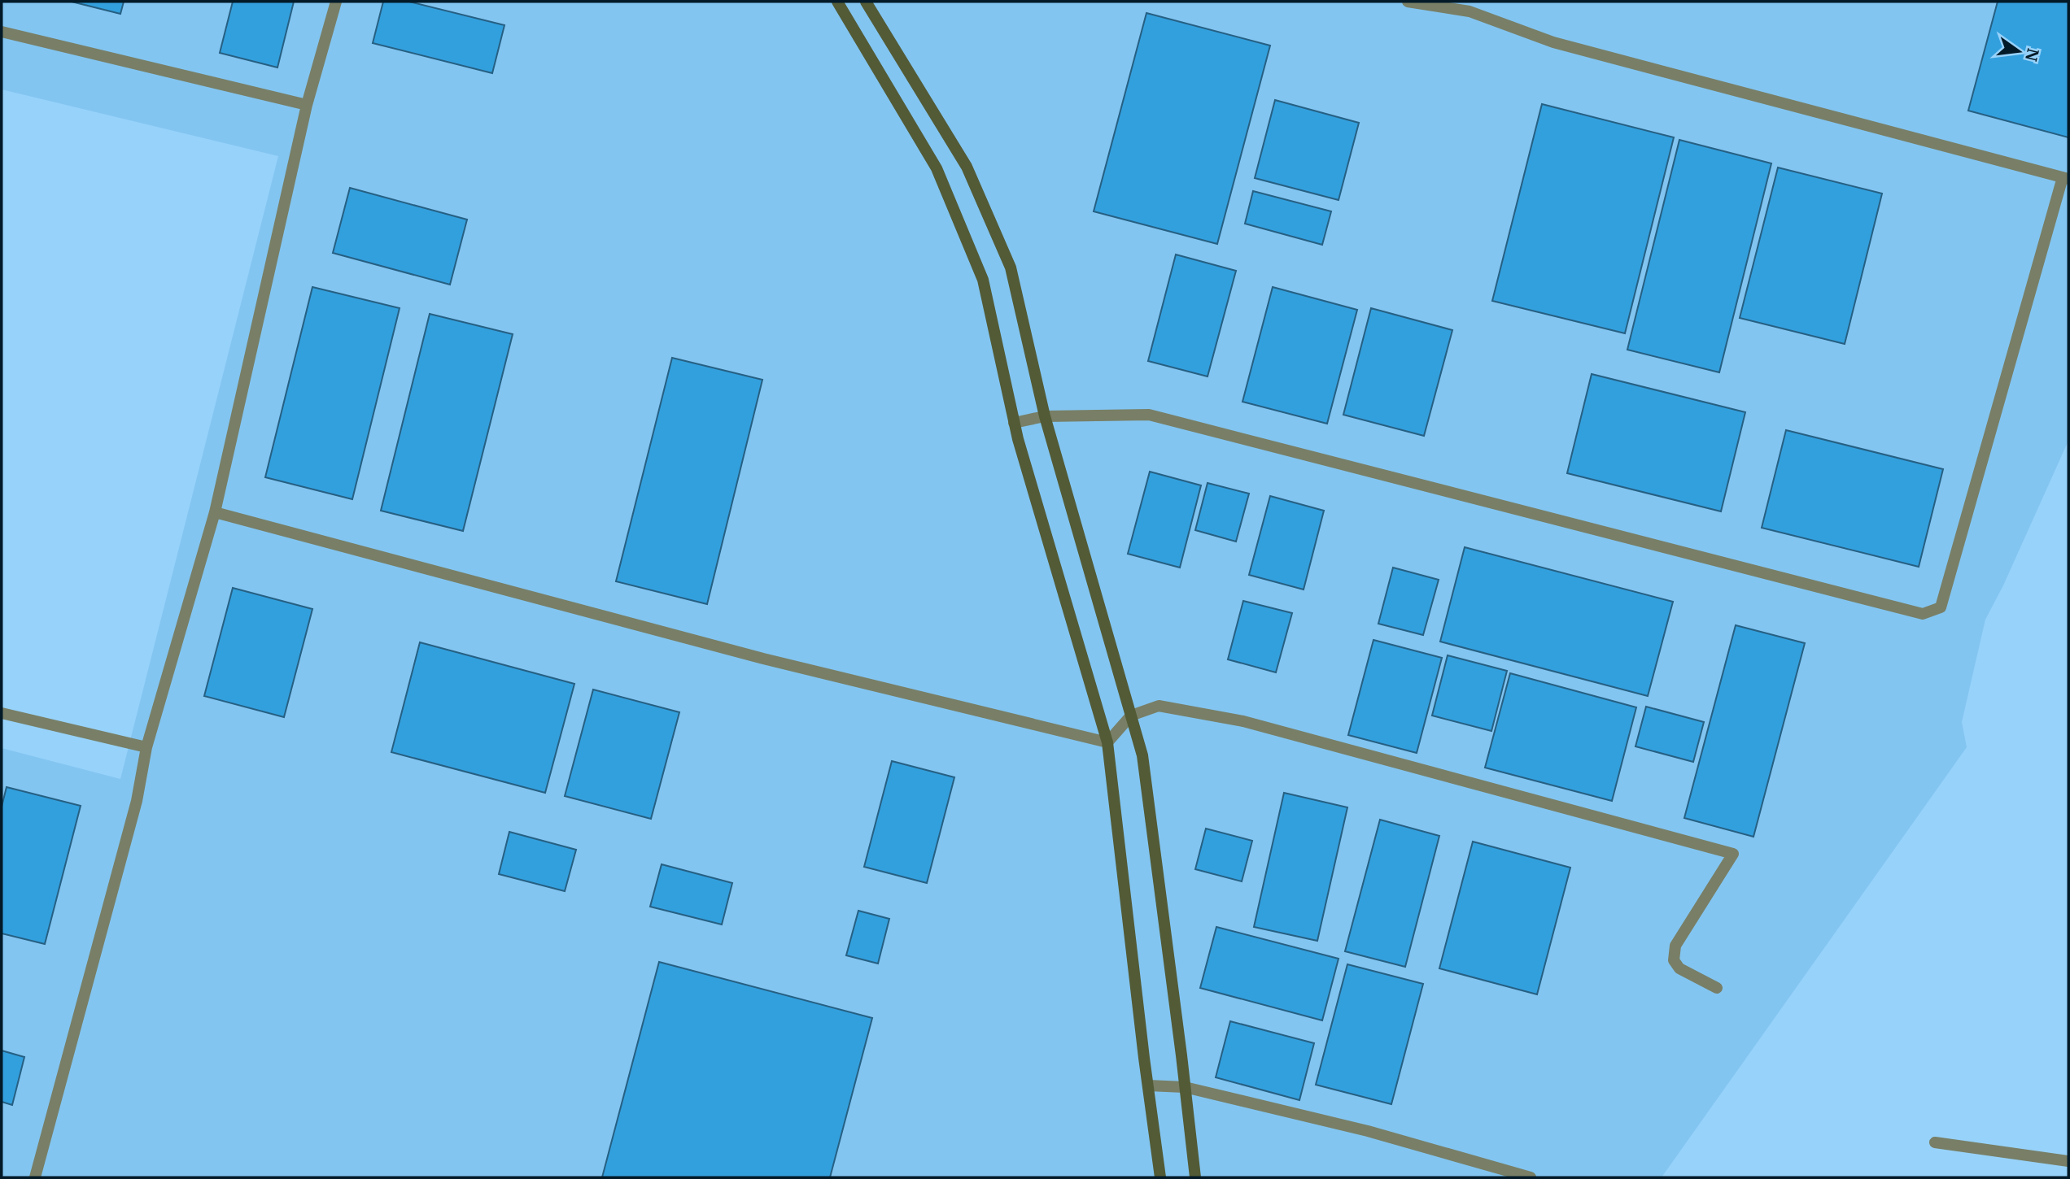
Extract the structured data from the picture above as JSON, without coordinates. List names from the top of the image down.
{
  "north": "right"
}
